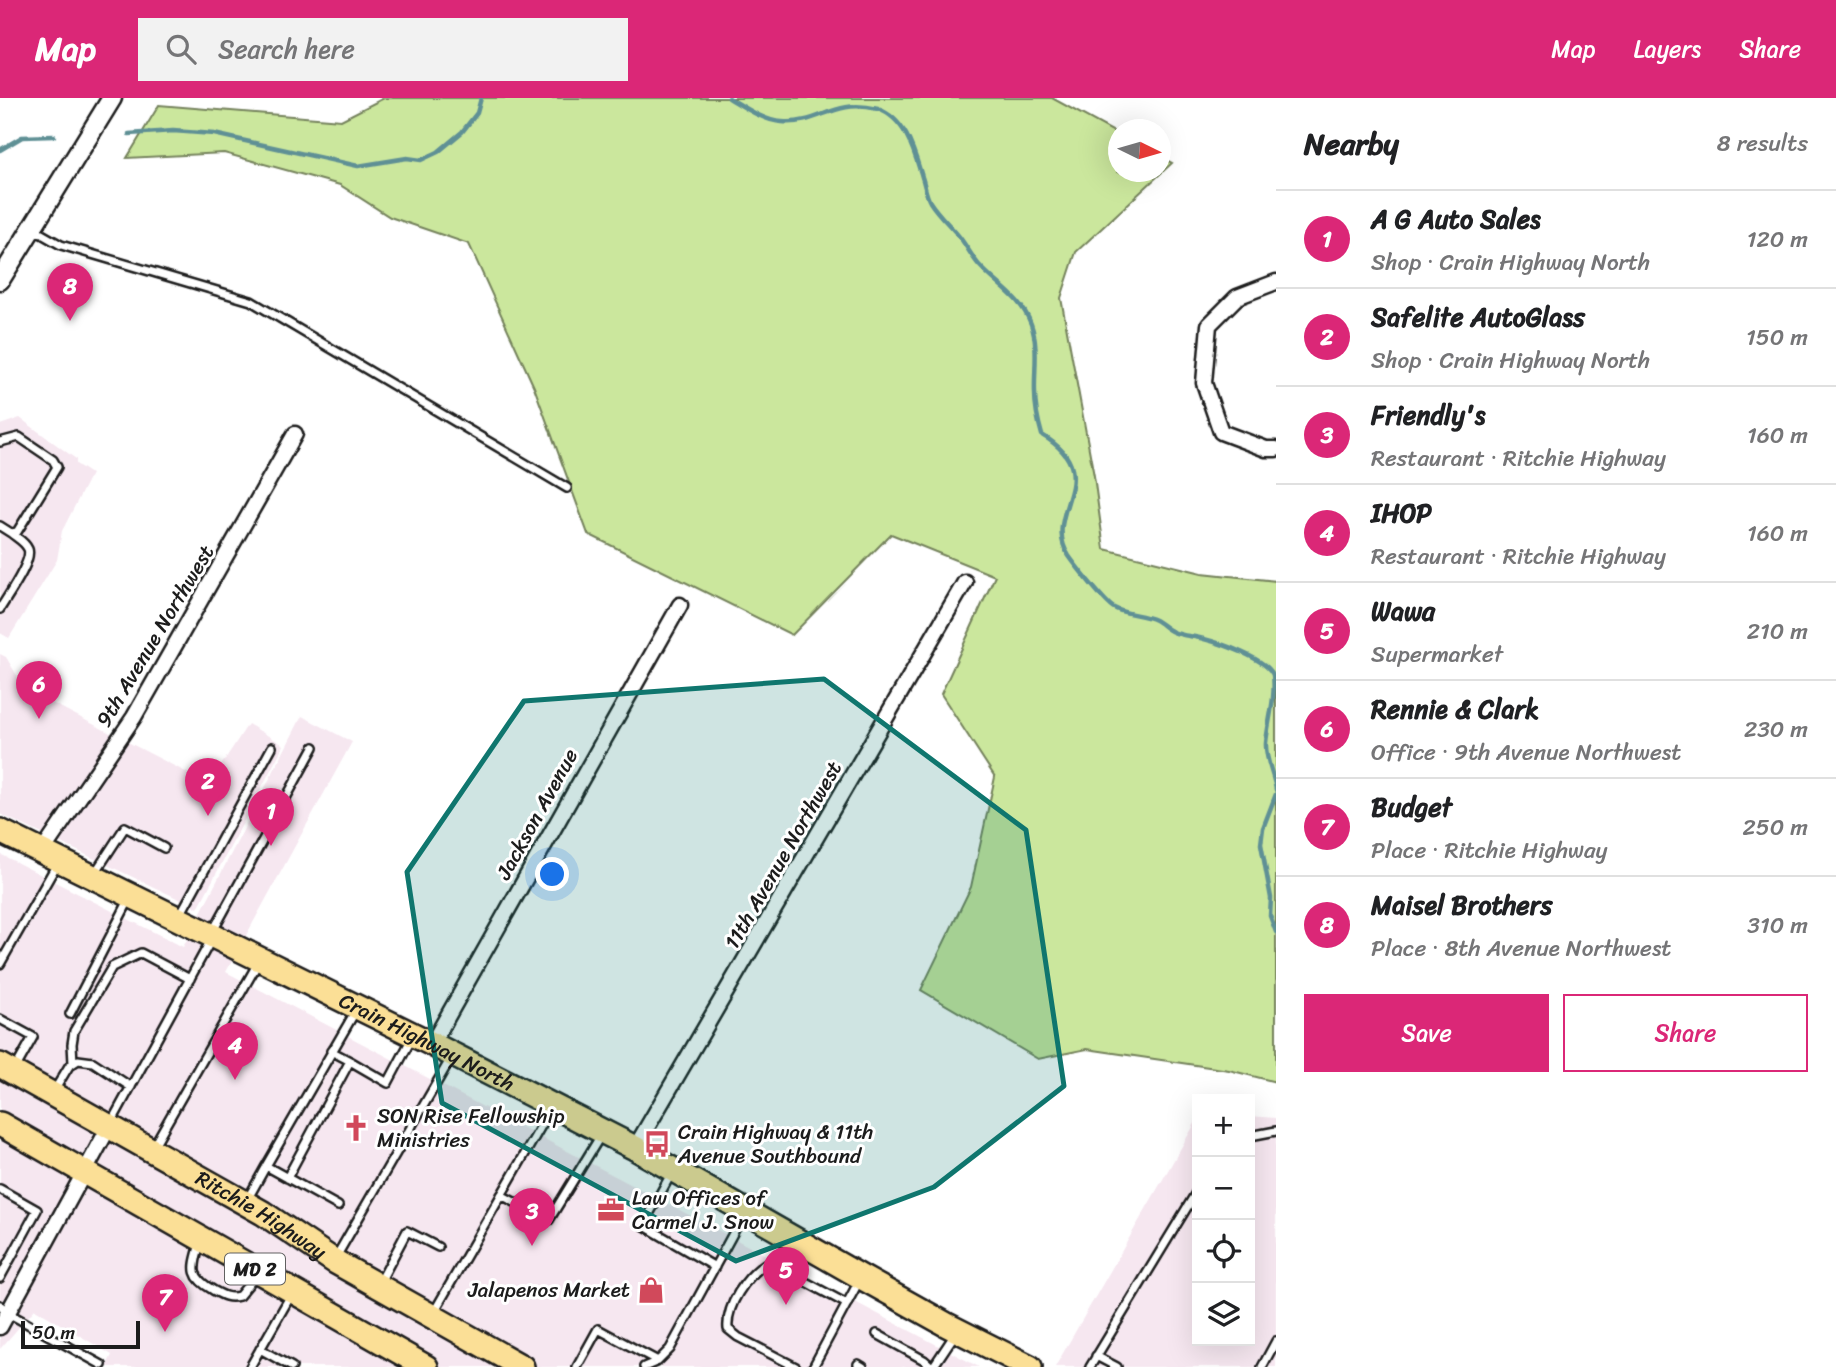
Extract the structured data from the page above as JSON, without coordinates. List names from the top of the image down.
{
  "streets": {
    "main road": ["Crain Highway North", "Ritchie Highway", "MD 2"],
    "street": ["9th Avenue Northwest", "Jackson Avenue", "11th Avenue Northwest"]
  },
  "crossings": [
    ["9th Avenue Northwest", "Crain Highway North"],
    ["Jackson Avenue", "Crain Highway North"],
    ["11th Avenue Northwest", "Crain Highway North"]
  ],
  "places": {
    "church": ["SON Rise Fellowship Ministries"],
    "bus stop": ["Crain Highway & 11th Avenue Southbound"],
    "office": ["Law Offices of Carmel J. Snow"],
    "shop": ["Jalapenos Market"]
  },
  "scale_bar": "50 m",
  "north": "right",
  "page": {
    "header": "Map",
    "search": "Search here",
    "nav": ["Map", "Layers", "Share"],
    "heading": ["Nearby", "8 results"],
    "list": [
      {
        "mark": "1",
        "name": "A G Auto Sales",
        "note": "Shop · Crain Highway North",
        "value": "120 m"
      },
      {
        "mark": "2",
        "name": "Safelite AutoGlass",
        "note": "Shop · Crain Highway North",
        "value": "150 m"
      },
      {
        "mark": "3",
        "name": "Friendly's",
        "note": "Restaurant · Ritchie Highway",
        "value": "160 m"
      },
      {
        "mark": "4",
        "name": "IHOP",
        "note": "Restaurant · Ritchie Highway",
        "value": "160 m"
      },
      {
        "mark": "5",
        "name": "Wawa",
        "note": "Supermarket",
        "value": "210 m"
      },
      {
        "mark": "6",
        "name": "Rennie & Clark",
        "note": "Office · 9th Avenue Northwest",
        "value": "230 m"
      },
      {
        "mark": "7",
        "name": "Budget",
        "note": "Place · Ritchie Highway",
        "value": "250 m"
      },
      {
        "mark": "8",
        "name": "Maisel Brothers",
        "note": "Place · 8th Avenue Northwest",
        "value": "310 m"
      }
    ],
    "pins": [
      "8",
      "6",
      "2",
      "1",
      "4",
      "3",
      "5",
      "7"
    ],
    "buttons": ["Save", "Share"],
    "map_buttons": ["+", "−"],
    "scale": "50 m"
  }
}
